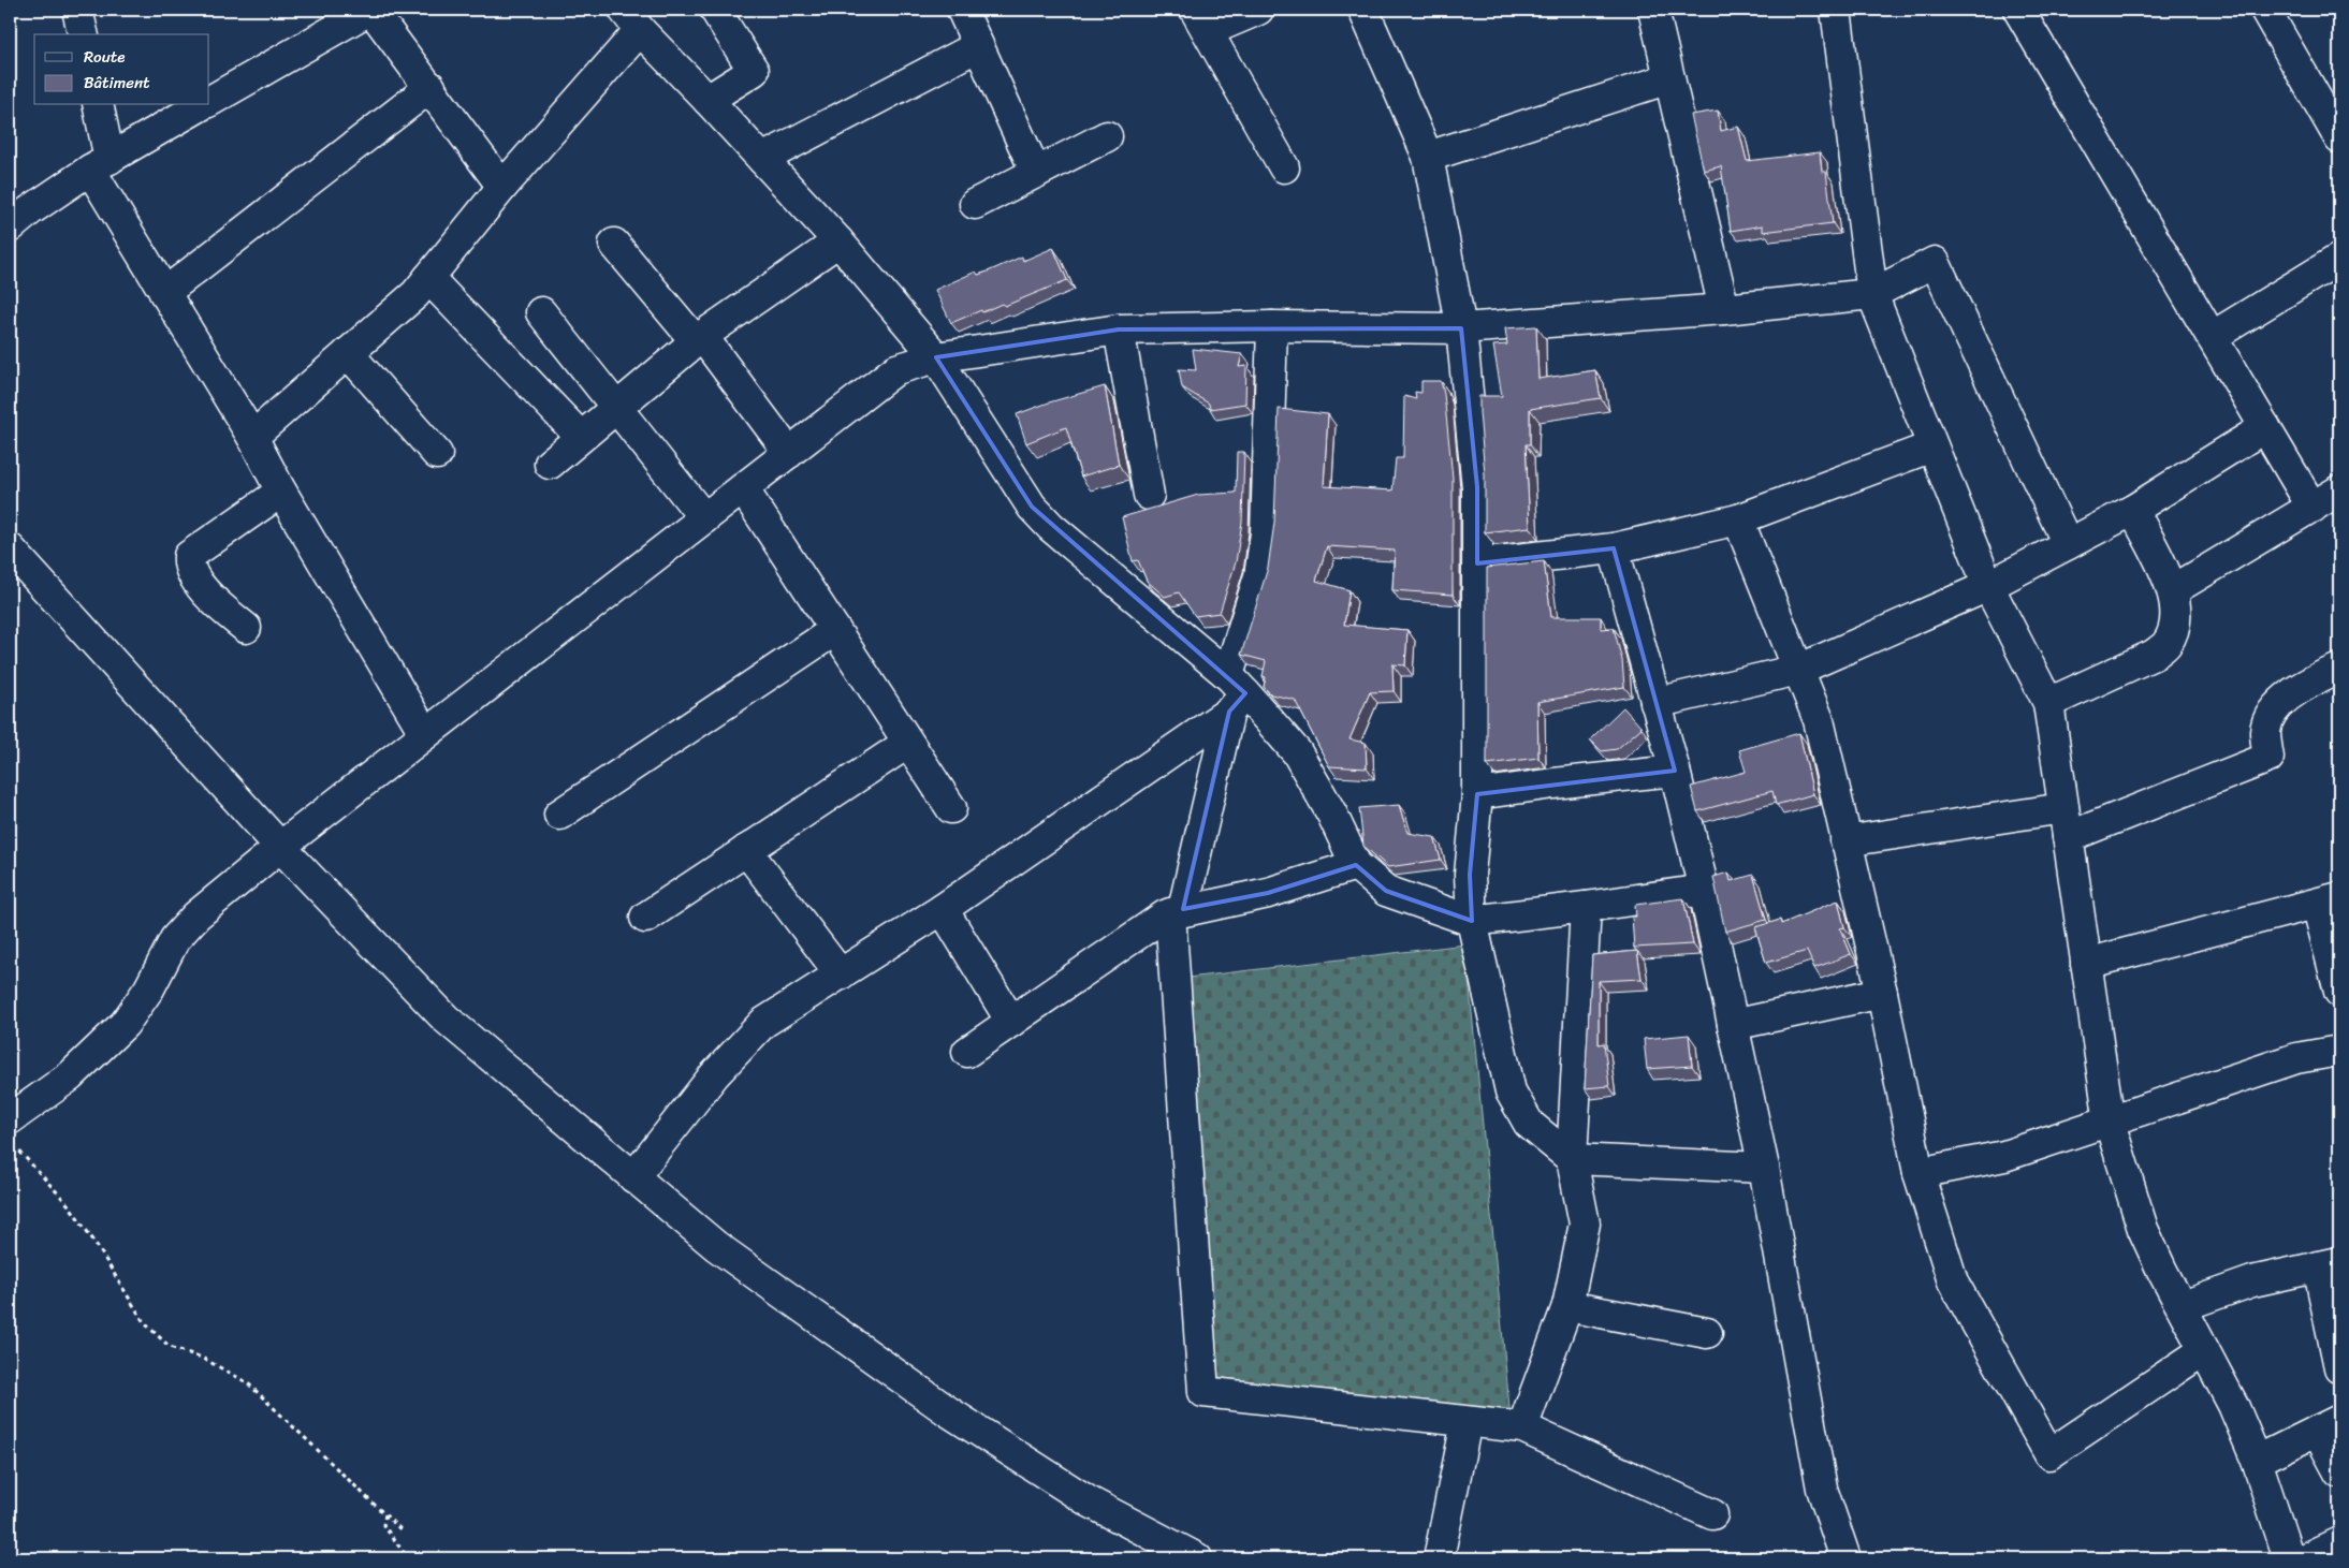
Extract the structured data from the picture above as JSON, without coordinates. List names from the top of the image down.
{
  "legend": ["Route", "Bâtiment"]
}
